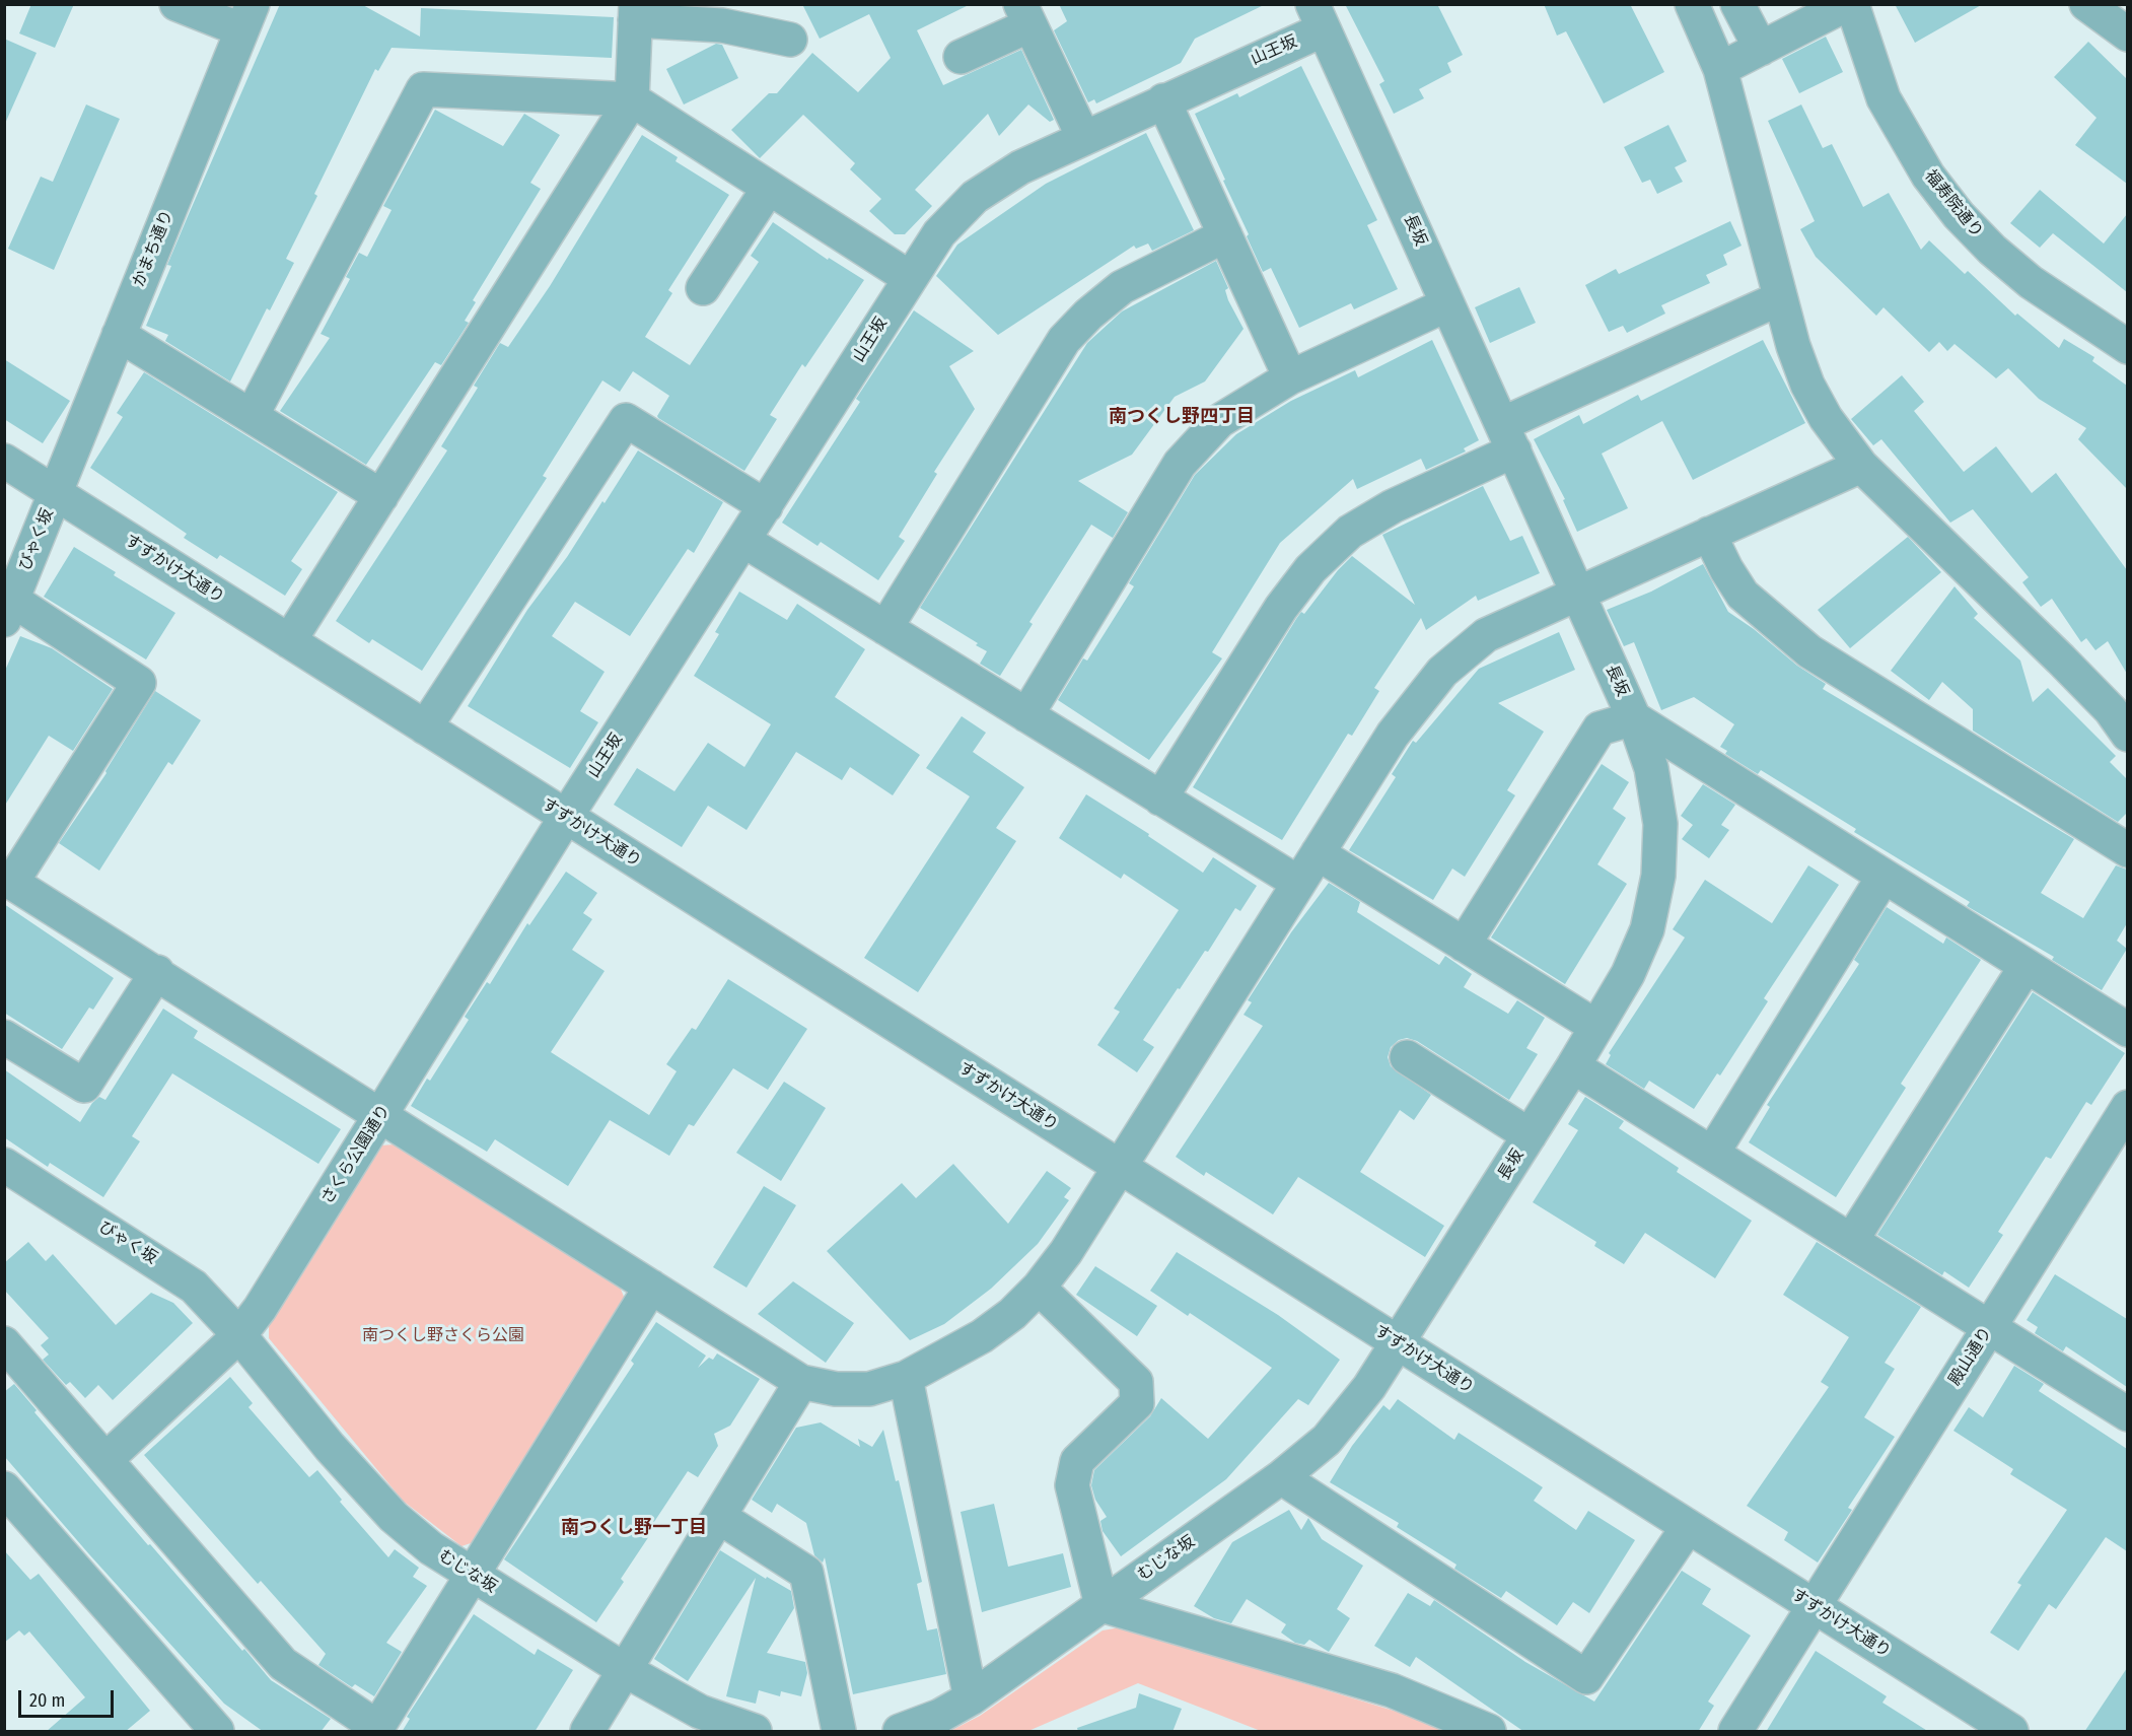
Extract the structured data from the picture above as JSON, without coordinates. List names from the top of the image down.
{
  "streets": {
    "street": [
      "山王坂",
      "福寿院通り",
      "長坂",
      "かまち通り",
      "びゃく坂",
      "すずかけ大通り",
      "さくら公園通り",
      "殿山通り",
      "むじな坂"
    ]
  },
  "crossings": [
    ["山王坂", "長坂"],
    ["山王坂", "すずかけ大通り"],
    ["山王坂", "さくら公園通り"],
    ["長坂", "すずかけ大通り"],
    ["長坂", "むじな坂"],
    ["かまち通り", "びゃく坂"],
    ["かまち通り", "すずかけ大通り"],
    ["びゃく坂", "すずかけ大通り"],
    ["びゃく坂", "さくら公園通り"],
    ["びゃく坂", "むじな坂"],
    ["すずかけ大通り", "さくら公園通り"],
    ["すずかけ大通り", "殿山通り"],
    ["すずかけ大通り", "むじな坂"],
    ["さくら公園通り", "むじな坂"]
  ],
  "districts": ["南つくし野四丁目", "南つくし野一丁目"],
  "parks": ["南つくし野さくら公園"],
  "scale_bar": "20 m"
}
